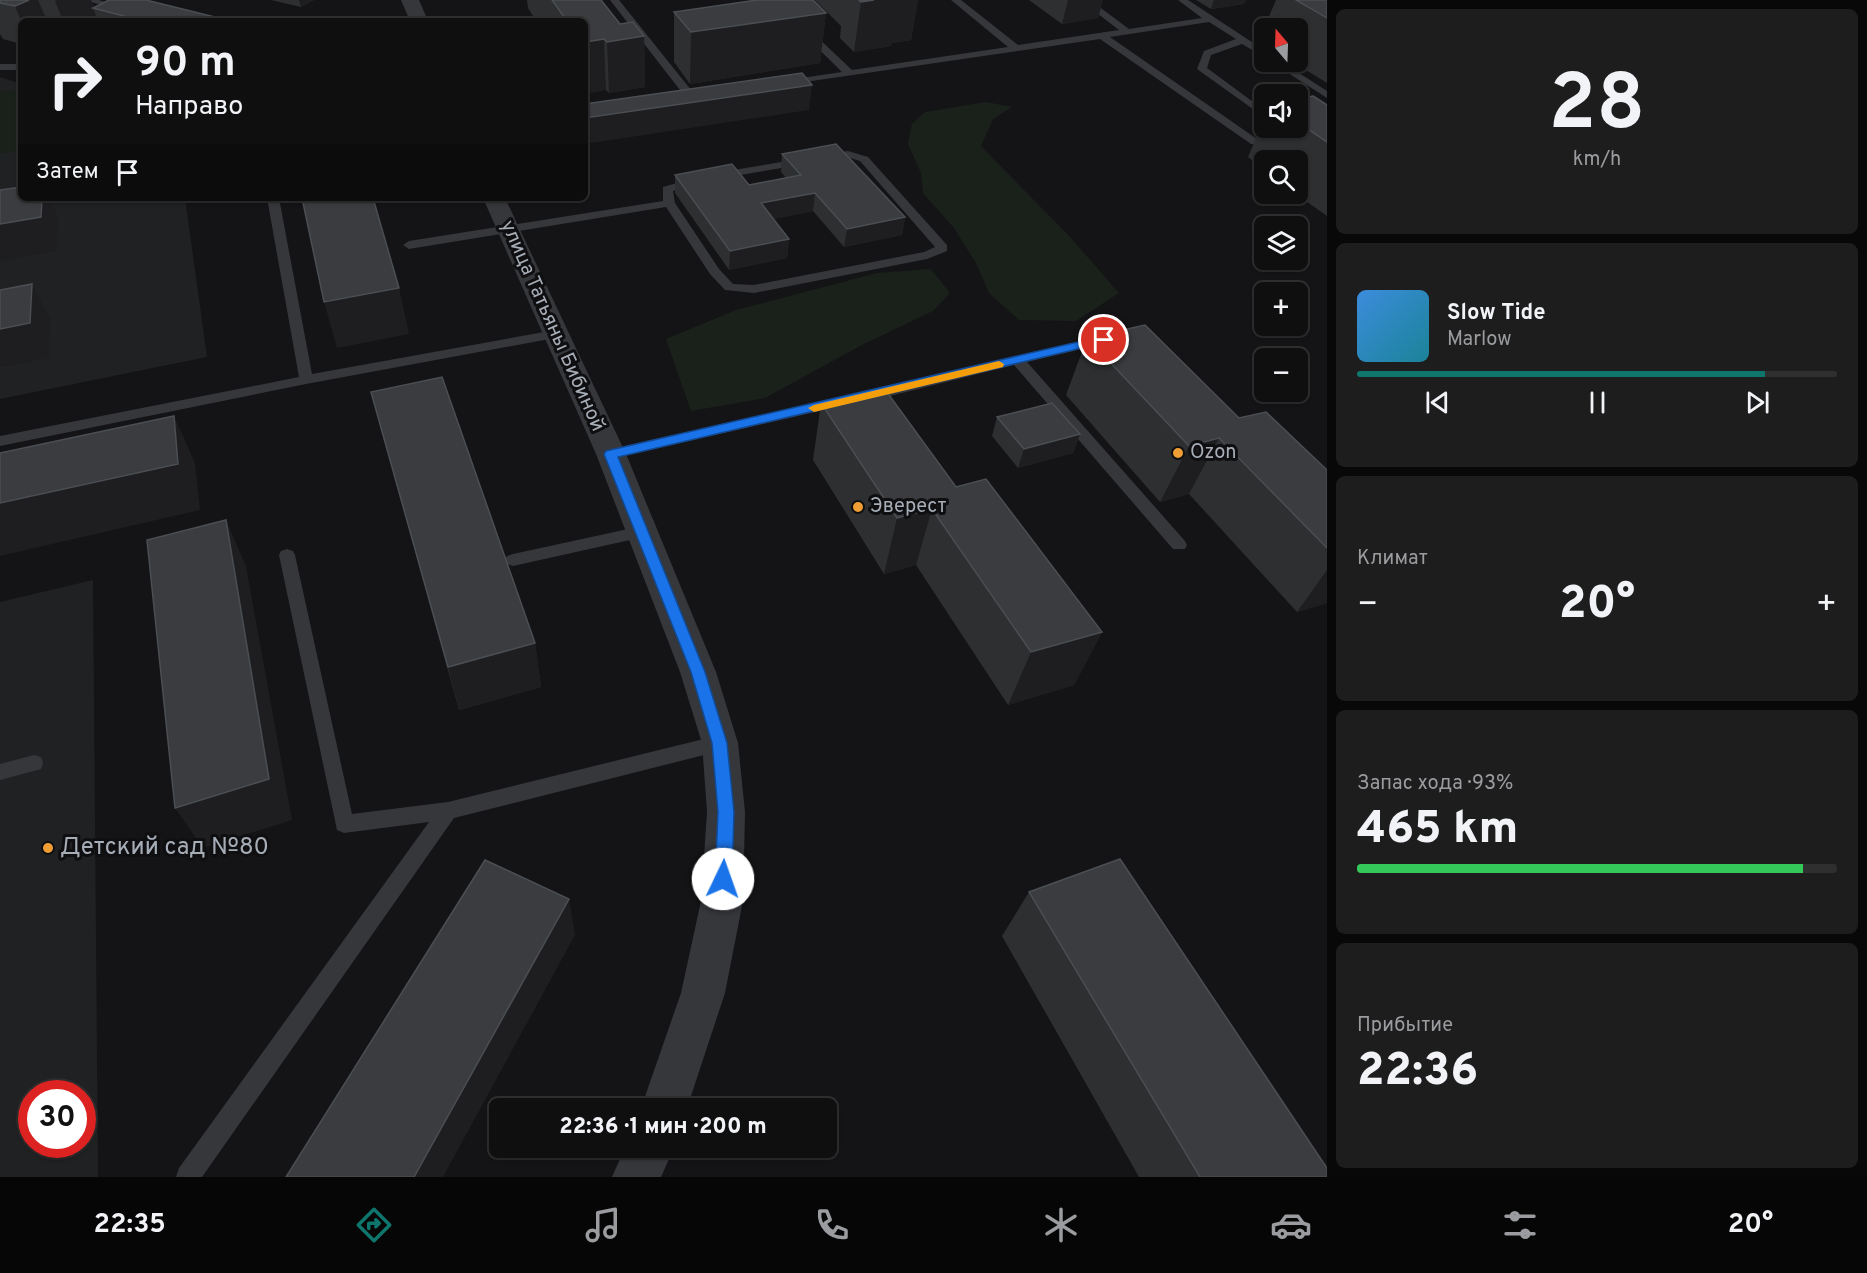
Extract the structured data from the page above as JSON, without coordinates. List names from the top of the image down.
{
  "streets": {
    "street": ["улица Татьяны Бибиной"]
  },
  "places": ["Ozon", "Эверест", "Детский сад №80"],
  "north": "top",
  "page": {
    "tile": [
      ["28", "km/h"],
      "Климат",
      ["Запас хода · 93%", "465 km"],
      ["Прибытие", "22:36"]
    ],
    "map_buttons": ["+", "−"],
    "turn": ["90 m", "Направо"],
    "then": "Затем",
    "song": ["Slow Tide", "Marlow"],
    "heat": ["−", "20°", "+"],
    "limit": "30",
    "trip": "22:36 · 1 мин · 200 m",
    "tabs": ["22:35", "20°"]
  }
}
